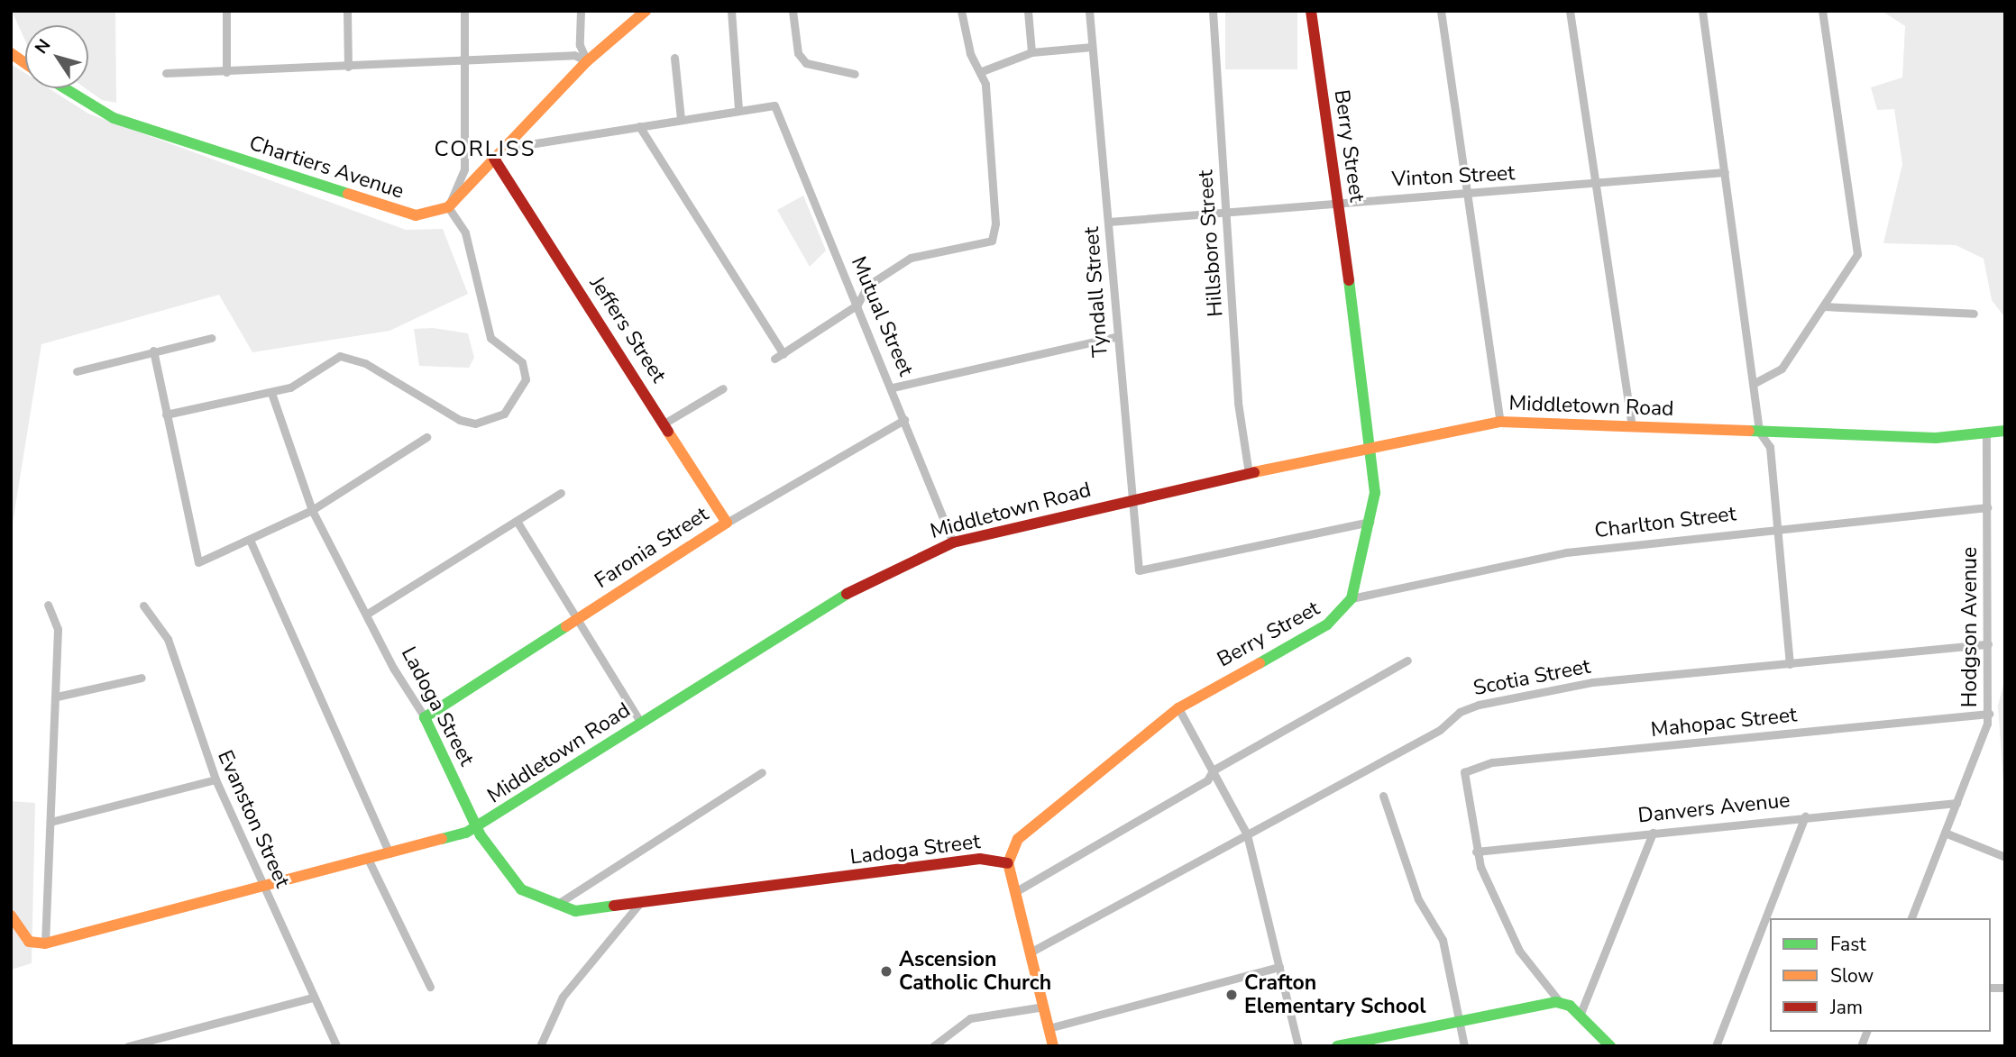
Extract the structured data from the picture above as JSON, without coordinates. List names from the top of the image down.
{
  "streets": {
    "street": [
      "Berry Street",
      "Chartiers Avenue",
      "Vinton Street",
      "Hillsboro Street",
      "Tyndall Street",
      "Mutual Street",
      "Jeffers Street",
      "Middletown Road",
      "Charlton Street",
      "Faronia Street",
      "Hodgson Avenue",
      "Scotia Street",
      "Ladoga Street",
      "Mahopac Street",
      "Danvers Avenue",
      "Evanston Street"
    ]
  },
  "crossings": [
    ["Berry Street", "Vinton Street"],
    ["Berry Street", "Tyndall Street"],
    ["Berry Street", "Middletown Road"],
    ["Berry Street", "Charlton Street"],
    ["Berry Street", "Ladoga Street"],
    ["Vinton Street", "Hillsboro Street"],
    ["Vinton Street", "Tyndall Street"],
    ["Hillsboro Street", "Middletown Road"],
    ["Tyndall Street", "Middletown Road"],
    ["Mutual Street", "Middletown Road"],
    ["Mutual Street", "Faronia Street"],
    ["Jeffers Street", "Faronia Street"],
    ["Middletown Road", "Hodgson Avenue"],
    ["Middletown Road", "Ladoga Street"],
    ["Middletown Road", "Evanston Street"],
    ["Charlton Street", "Hodgson Avenue"],
    ["Faronia Street", "Ladoga Street"],
    ["Hodgson Avenue", "Scotia Street"],
    ["Hodgson Avenue", "Mahopac Street"],
    ["Hodgson Avenue", "Danvers Avenue"],
    ["Mahopac Street", "Danvers Avenue"]
  ],
  "districts": ["CORLISS"],
  "places": ["Ascension Catholic Church", "Crafton Elementary School"],
  "legend": ["Fast", "Slow", "Jam"],
  "north": "top left"
}
